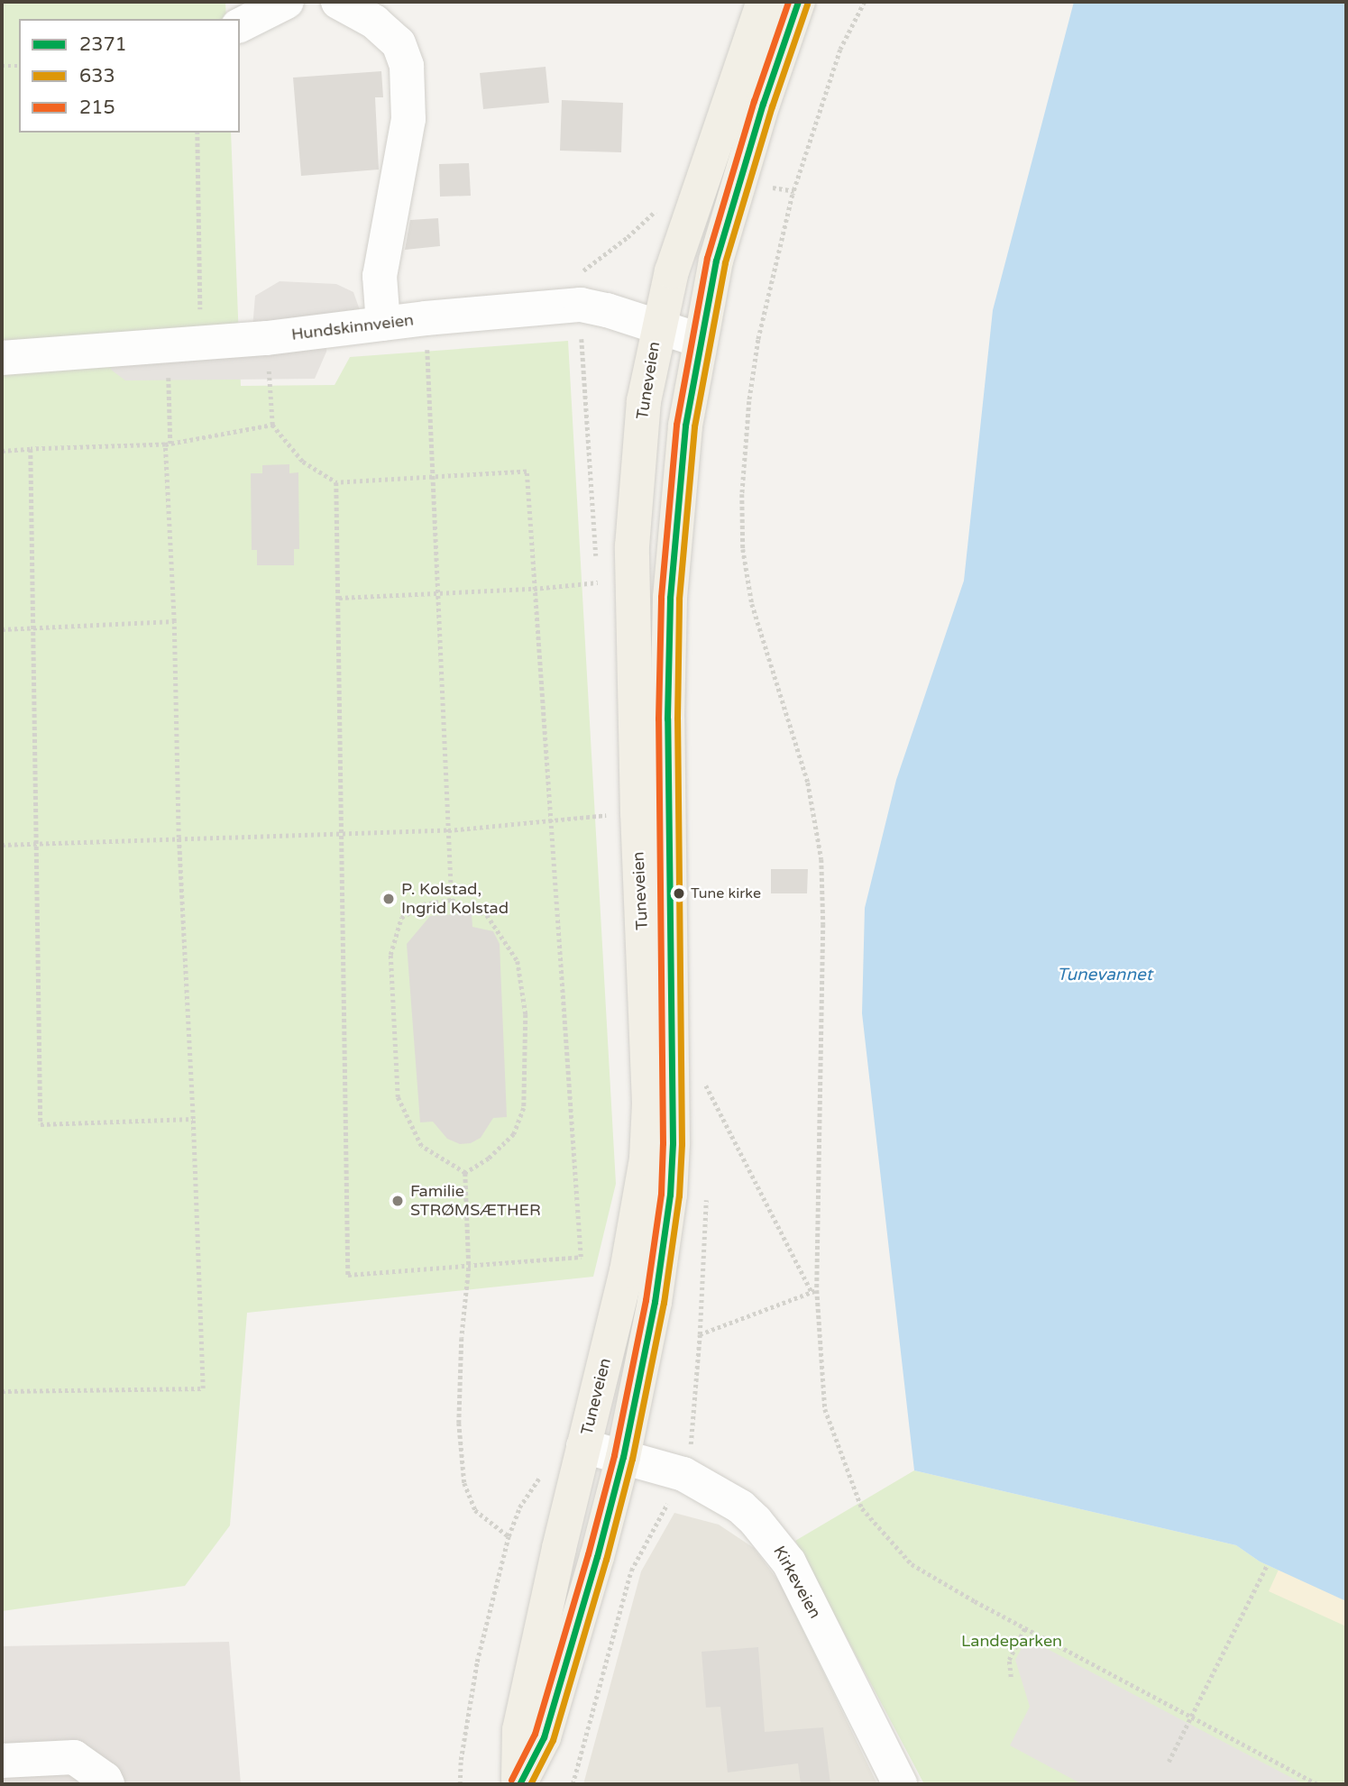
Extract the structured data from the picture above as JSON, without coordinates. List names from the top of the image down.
{
  "streets": {
    "main road": ["Tuneveien"],
    "street": ["Hundskinnveien", "Kirkeveien"]
  },
  "crossings": [
    ["Hundskinnveien", "Tuneveien"],
    ["Tuneveien", "Kirkeveien"]
  ],
  "water": ["Tunevannet"],
  "parks": ["Landeparken"],
  "places": ["Tune kirke", "P. Kolstad, Ingrid Kolstad", "Familie STRØMSÆTHER"],
  "lines": ["transit line 2371", "transit line 215", "transit line 633"],
  "legend": ["2371", "633", "215"]
}
